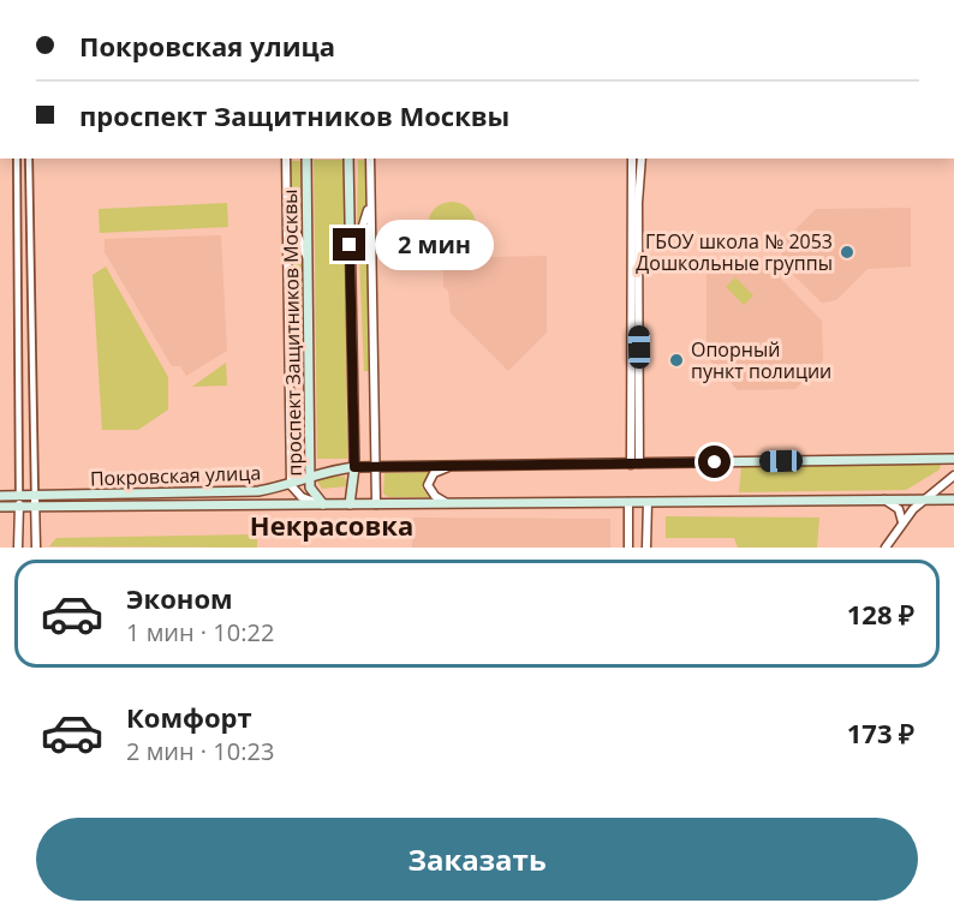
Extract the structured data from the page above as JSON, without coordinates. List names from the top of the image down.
{
  "streets": {
    "main road": ["проспект Защитников Москвы", "Покровская улица"]
  },
  "crossings": [
    ["проспект Защитников Москвы", "Покровская улица"]
  ],
  "districts": ["Некрасовка"],
  "places": ["ГБОУ школа № 2053 Дошкольные группы", "Опорный пункт полиции"],
  "page": {
    "banner": ["Покровская улица", "проспект Защитников Москвы"],
    "bubble": "2 мин",
    "list": [
      {
        "name": "Эконом",
        "note": "1 мин · 10:22",
        "value": "128 ₽"
      },
      {
        "name": "Комфорт",
        "note": "2 мин · 10:23",
        "value": "173 ₽"
      }
    ],
    "buttons": "Заказать"
  }
}
